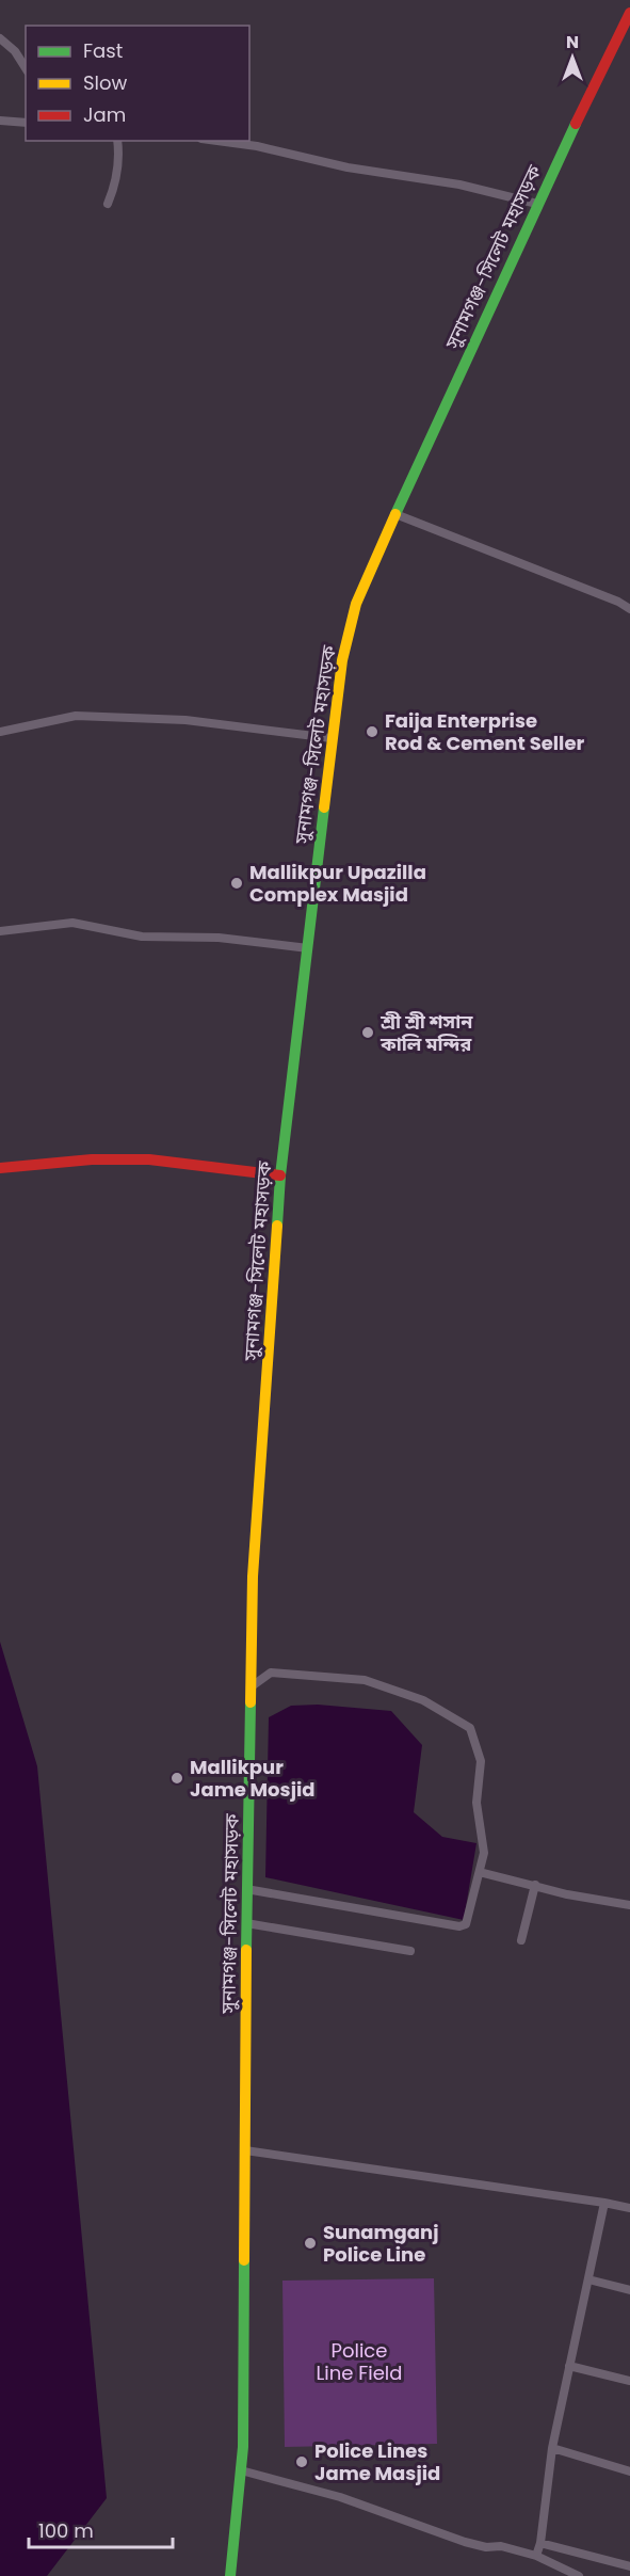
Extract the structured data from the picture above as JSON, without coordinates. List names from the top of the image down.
{
  "streets": {
    "main road": ["সুনামগঞ্জ-সিলেট মহাসড়ক"]
  },
  "parks": ["Police Line Field"],
  "places": [
    "Faija Enterprise Rod & Cement Seller",
    "Mallikpur Upazilla Complex Masjid",
    "শ্রী শ্রী শসান কালি মন্দির",
    "Mallikpur Jame Mosjid",
    "Sunamganj Police Line",
    "Police Lines Jame Masjid"
  ],
  "legend": ["Fast", "Slow", "Jam"],
  "scale_bar": "100 m",
  "north": "top"
}
